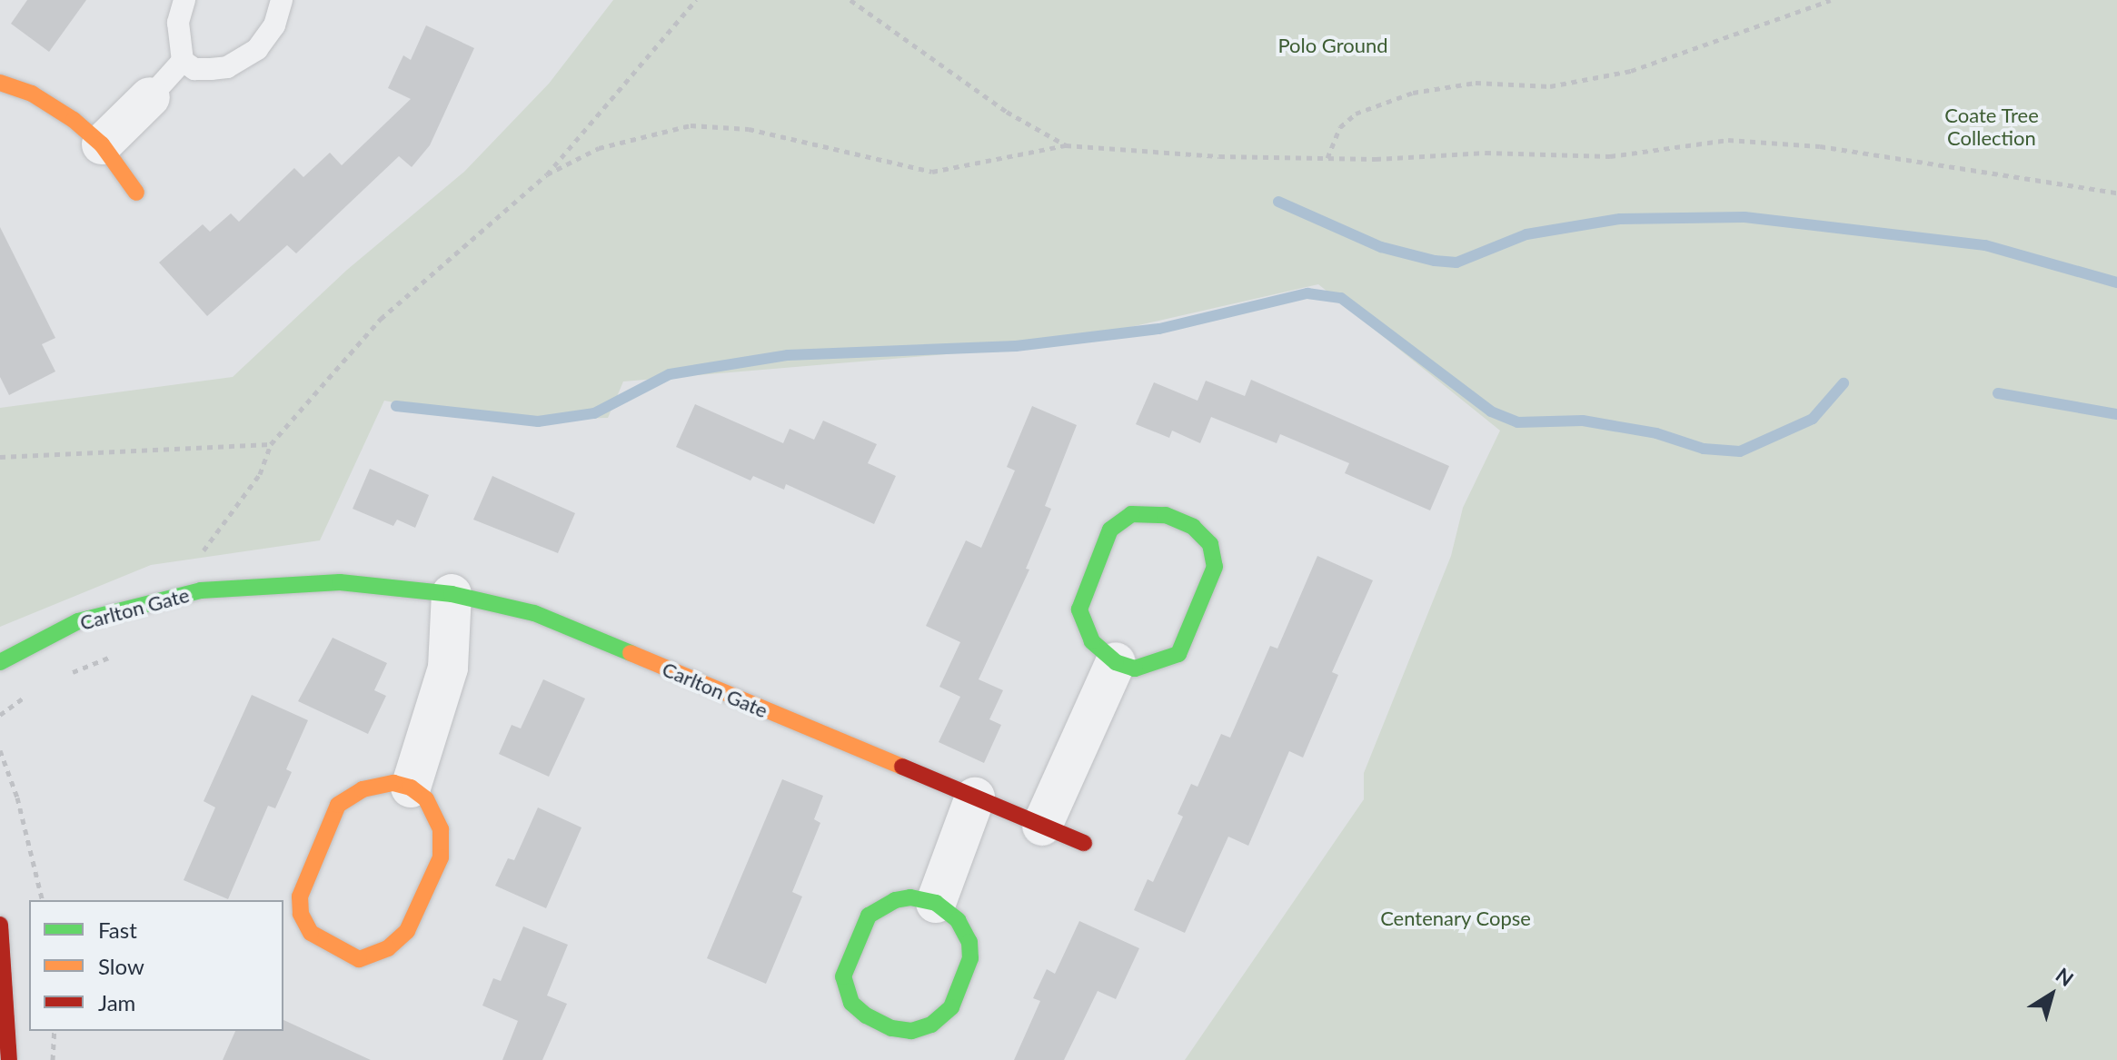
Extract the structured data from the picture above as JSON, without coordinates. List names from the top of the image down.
{
  "streets": {
    "street": ["Carlton Gate"]
  },
  "parks": ["Polo Ground", "Coate Tree Collection", "Centenary Copse"],
  "legend": ["Fast", "Slow", "Jam"],
  "north": "top right"
}
